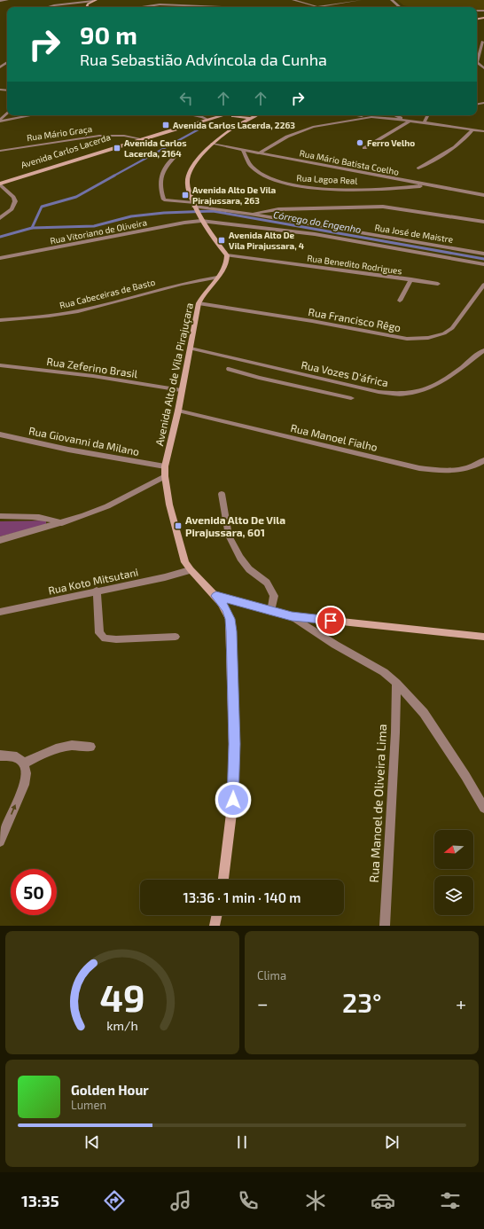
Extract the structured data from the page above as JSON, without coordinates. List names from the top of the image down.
{
  "streets": {
    "main road": ["Avenida Carlos Lacerda", "Avenida Alto de Vila Pirajuçara"],
    "street": [
      "Rua Mário Graça",
      "Rua Mário Batista Coelho",
      "Rua Lagoa Real",
      "Rua Vitoriano de Oliveira",
      "Rua José de Maistre",
      "Rua Benedito Rodrigues",
      "Rua Cabeceiras de Basto",
      "Rua Francisco Rêgo",
      "Rua Zeferino Brasil",
      "Rua Vozes D'áfrica",
      "Rua Manoel Fialho",
      "Rua Giovanni da Milano",
      "Rua Koto Mitsutani",
      "Rua Manoel de Oliveira Lima"
    ]
  },
  "crossings": [
    ["Rua Mário Graça", "Avenida Carlos Lacerda"],
    ["Rua Mário Batista Coelho", "Rua Lagoa Real"],
    ["Rua Benedito Rodrigues", "Avenida Alto de Vila Pirajuçara"],
    ["Rua Cabeceiras de Basto", "Avenida Alto de Vila Pirajuçara"],
    ["Rua Francisco Rêgo", "Avenida Alto de Vila Pirajuçara"],
    ["Rua Zeferino Brasil", "Avenida Alto de Vila Pirajuçara"],
    ["Rua Vozes D'áfrica", "Avenida Alto de Vila Pirajuçara"],
    ["Avenida Alto de Vila Pirajuçara", "Rua Manoel Fialho"],
    ["Avenida Alto de Vila Pirajuçara", "Rua Giovanni da Milano"],
    ["Avenida Alto de Vila Pirajuçara", "Rua Koto Mitsutani"]
  ],
  "water": ["Córrego do Engenho"],
  "places": {
    "transit": [
      "Avenida Carlos Lacerda, 2263",
      "Avenida Carlos Lacerda, 2164",
      "Avenida Alto De Vila Pirajussara, 263",
      "Avenida Alto De Vila Pirajussara, 4",
      "Avenida Alto De Vila Pirajussara, 601"
    ],
    "other": ["Ferro Velho"]
  },
  "north": "left",
  "page": {
    "turn": ["90 m", "Rua Sebastião Advíncola da Cunha"],
    "limit": "50",
    "trip": "13:36 · 1 min · 140 m",
    "tile": "Clima",
    "heat": ["−", "23°", "+"],
    "song": ["Golden Hour", "Lumen"],
    "tabs": "13:35",
    "gauge": ["49", "km/h"]
  }
}
